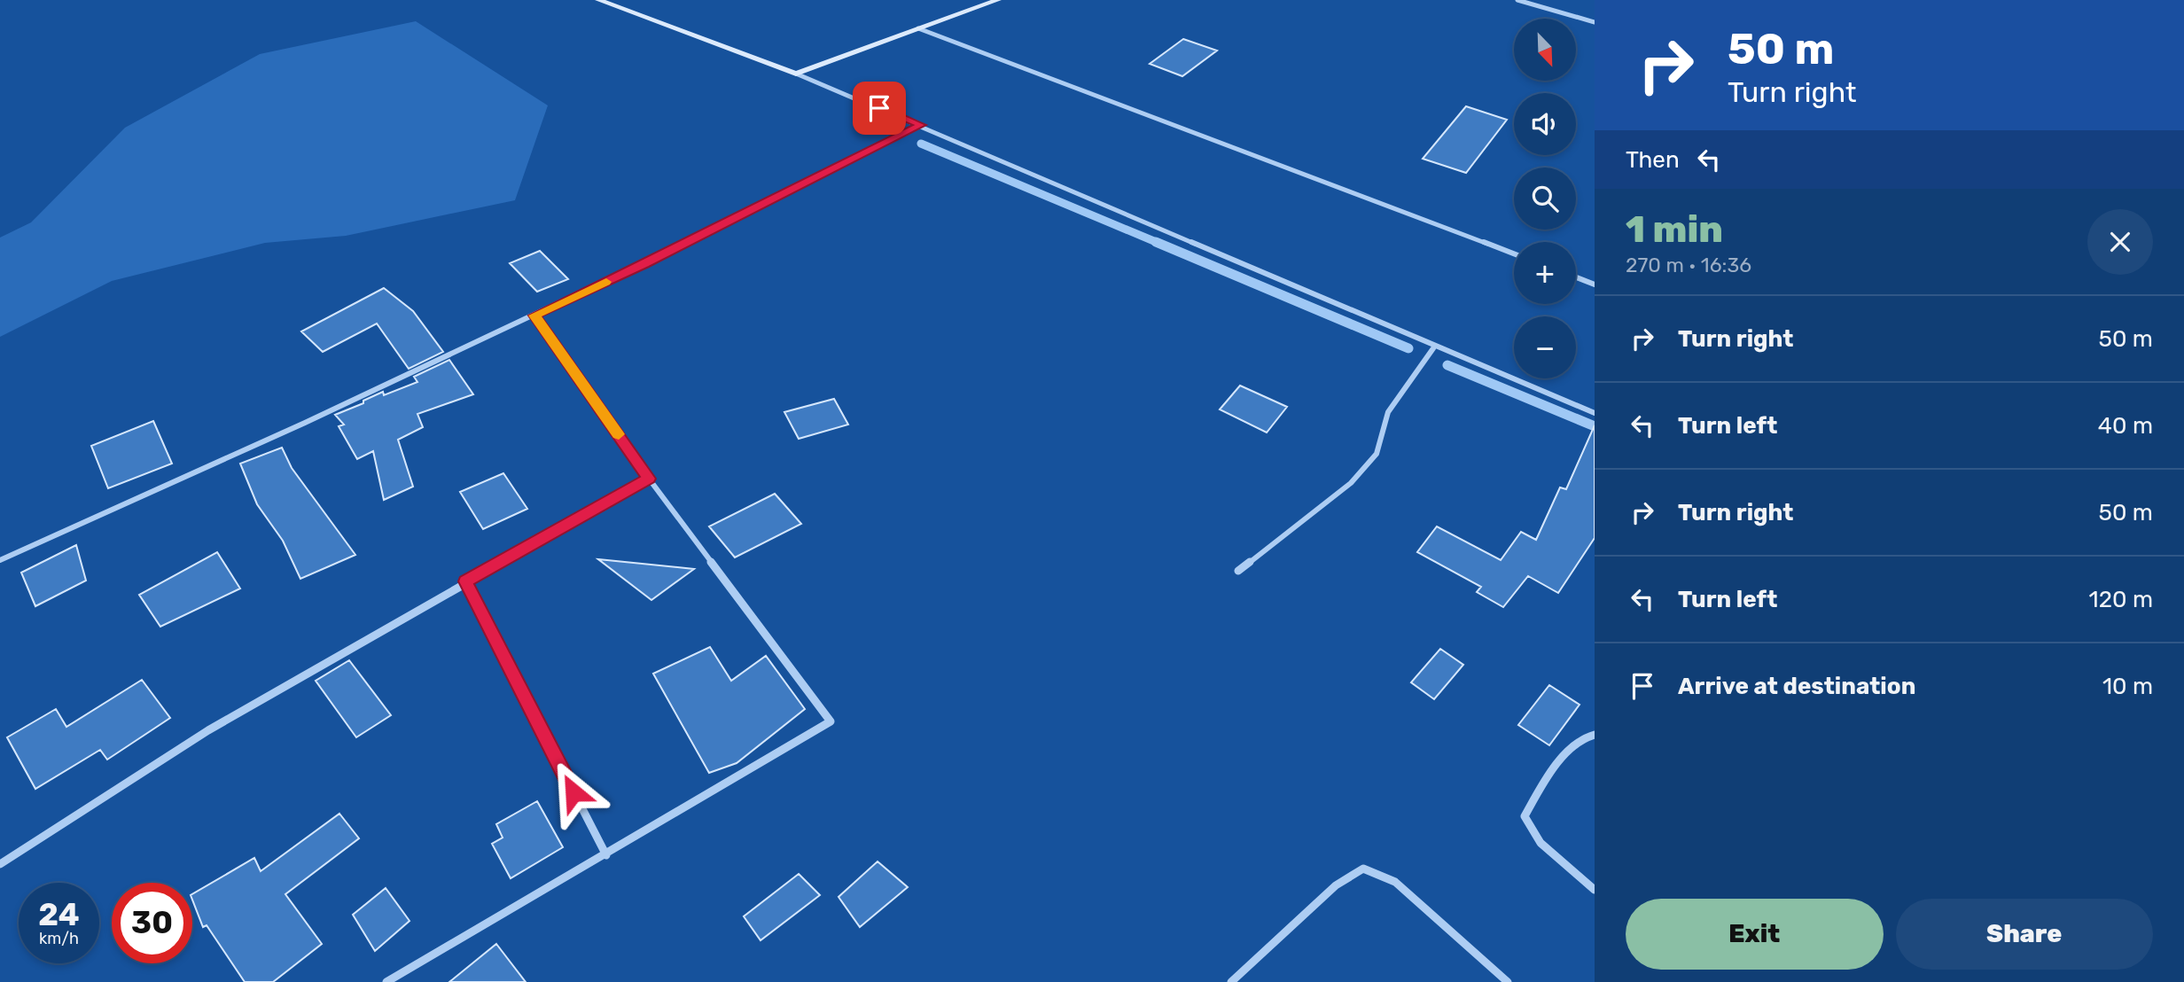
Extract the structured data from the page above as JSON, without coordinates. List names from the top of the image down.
{
  "north": "bottom right",
  "page": {
    "turn": ["50 m", "Turn right"],
    "map_buttons": ["+", "−"],
    "then": "Then",
    "heading": ["1 min", "270 m · 16:36"],
    "list": [
      {
        "name": "Turn right",
        "value": "50 m"
      },
      {
        "name": "Turn left",
        "value": "40 m"
      },
      {
        "name": "Turn right",
        "value": "50 m"
      },
      {
        "name": "Turn left",
        "value": "120 m"
      },
      {
        "name": "Arrive at destination",
        "value": "10 m"
      }
    ],
    "speed": "24 km/h",
    "limit": "30",
    "buttons": ["Exit", "Share"]
  }
}
